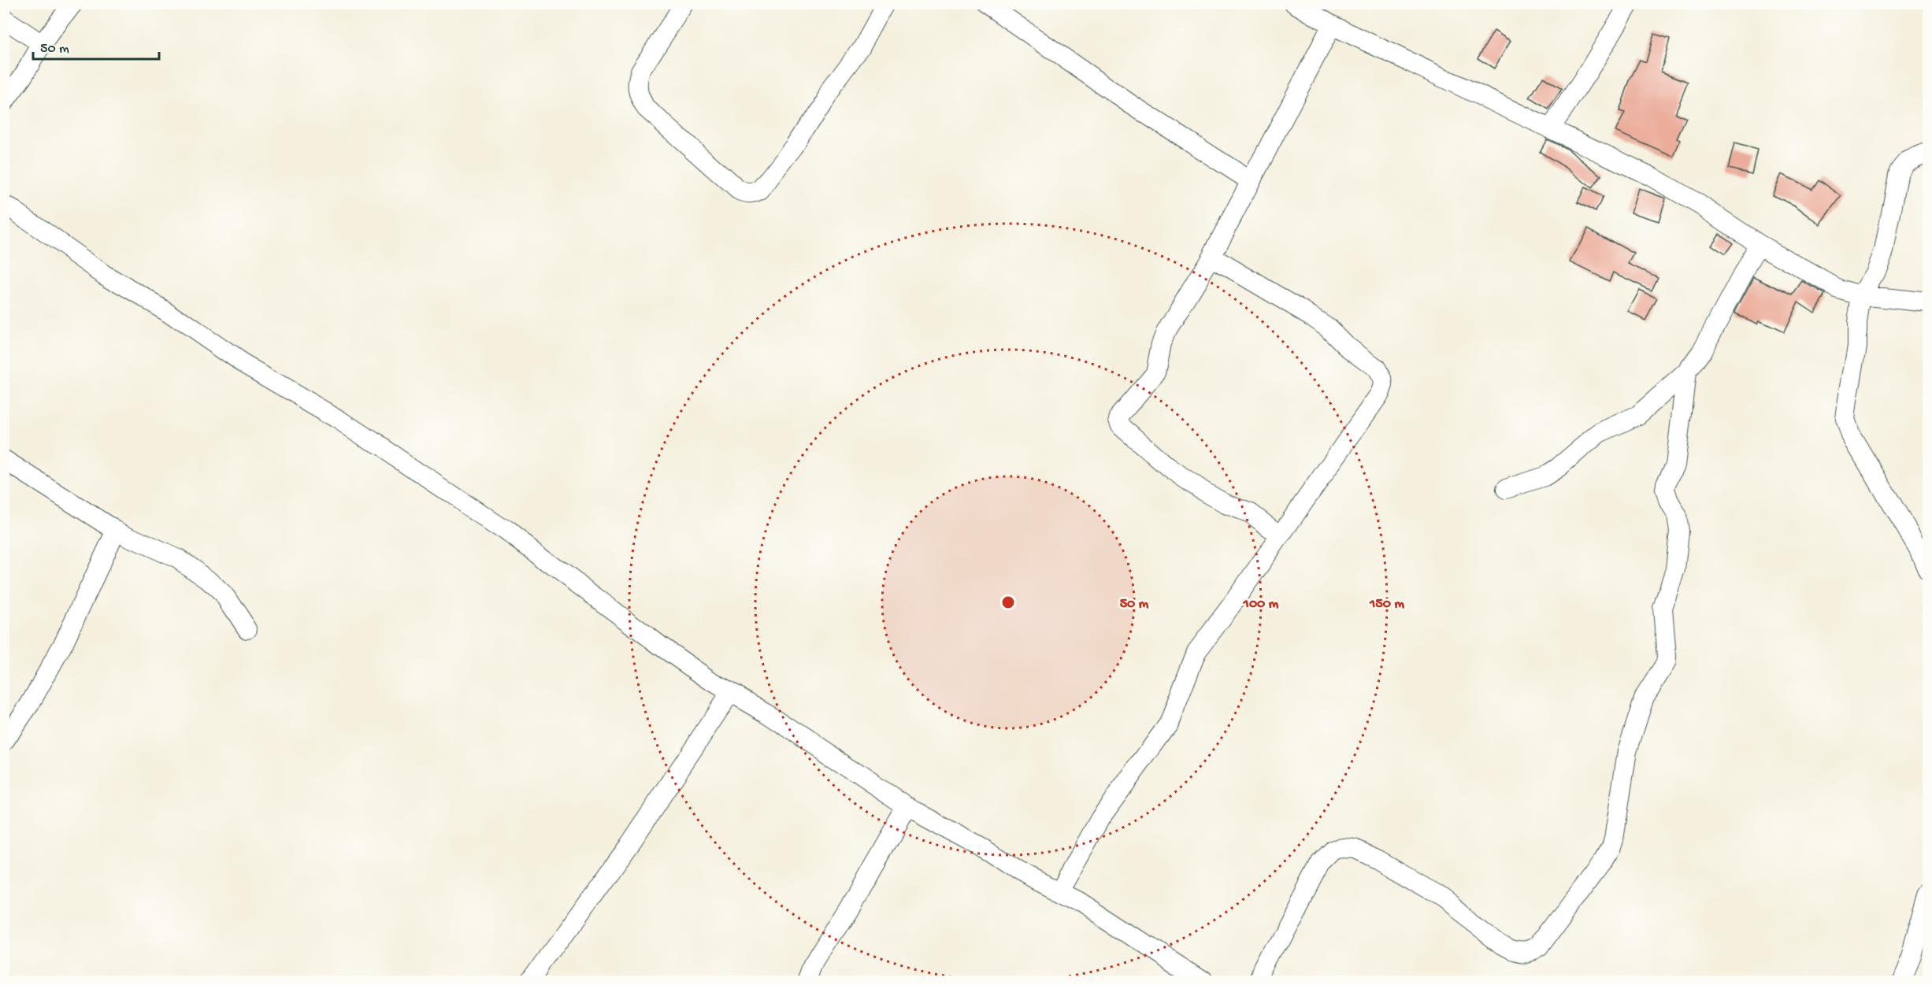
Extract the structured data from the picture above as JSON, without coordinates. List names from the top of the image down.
{
  "scale_bar": "50 m",
  "rings": ["50 m", "100 m", "150 m"]
}
